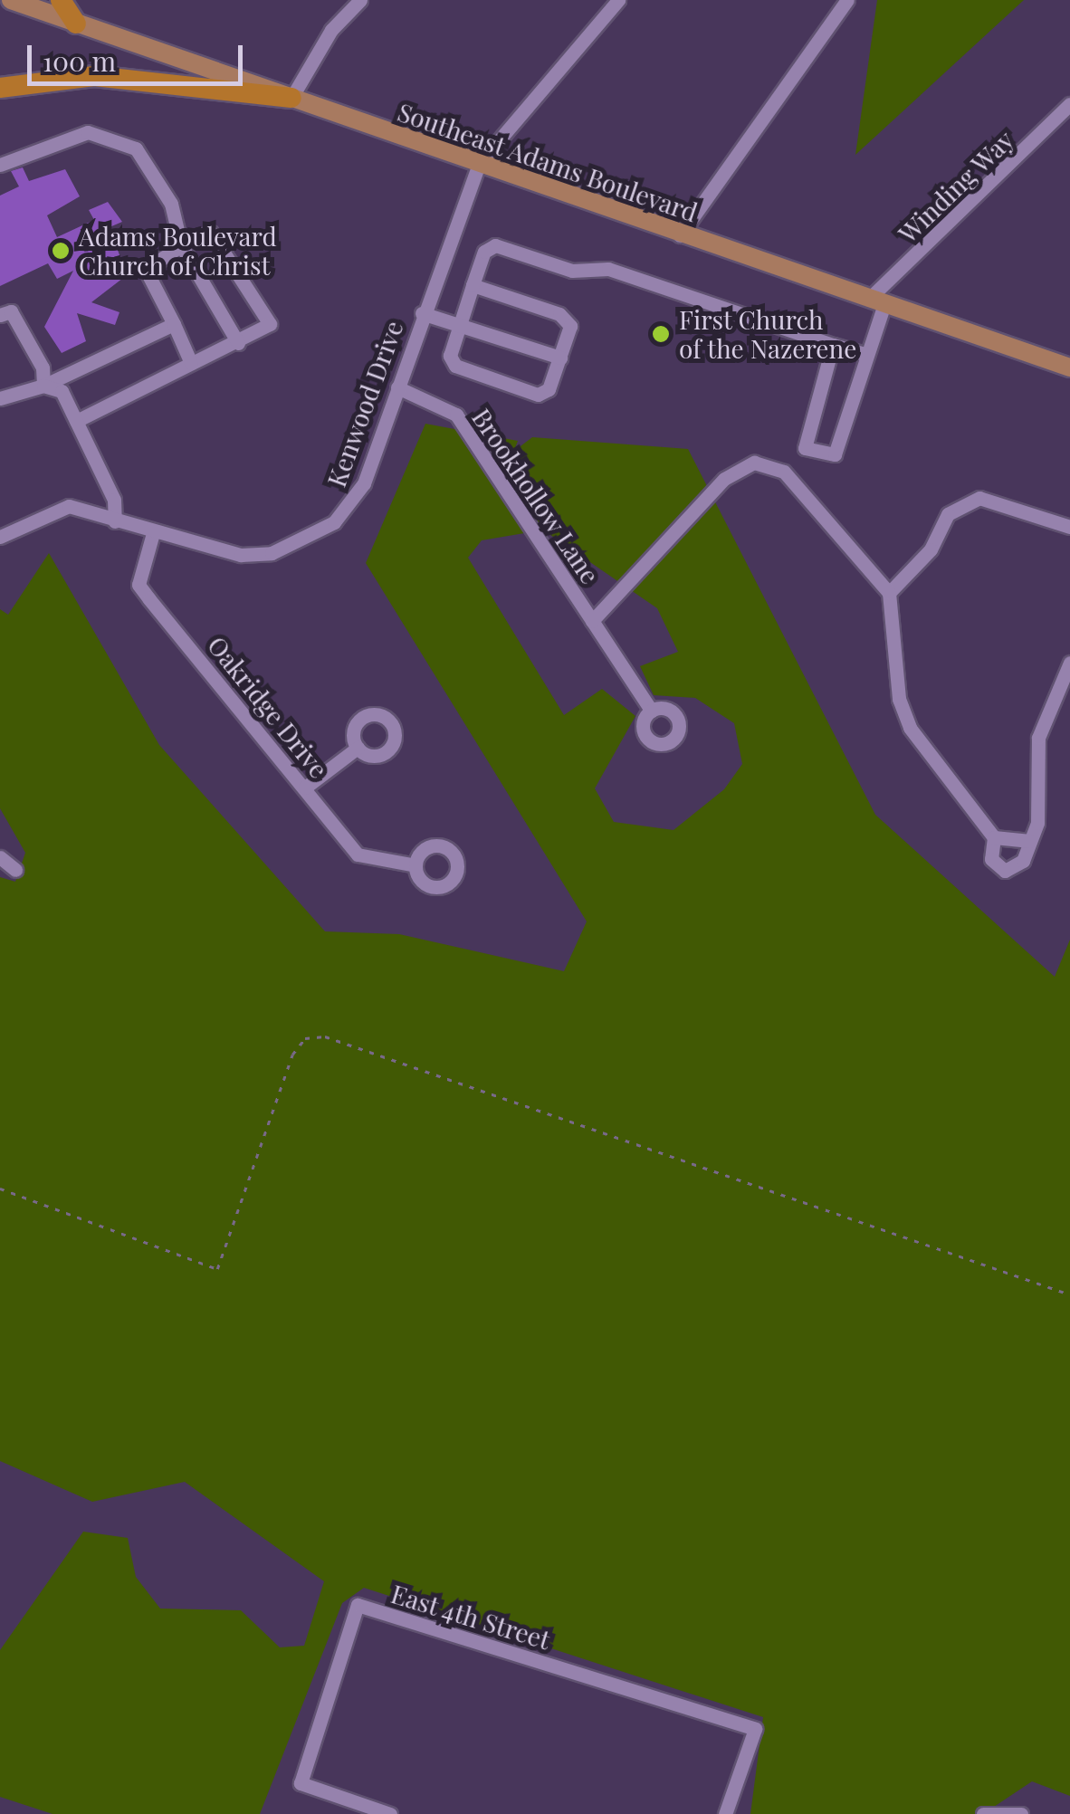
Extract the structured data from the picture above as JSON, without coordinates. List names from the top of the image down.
{
  "streets": {
    "main road": ["Southeast Adams Boulevard"],
    "street": [
      "Winding Way",
      "Kenwood Drive",
      "Brookhollow Lane",
      "Oakridge Drive",
      "East 4th Street"
    ]
  },
  "crossings": [
    ["Southeast Adams Boulevard", "Winding Way"],
    ["Southeast Adams Boulevard", "Kenwood Drive"],
    ["Kenwood Drive", "Brookhollow Lane"],
    ["Kenwood Drive", "Oakridge Drive"]
  ],
  "places": ["Adams Boulevard Church of Christ", "First Church of the Nazerene"],
  "scale_bar": "100 m"
}
